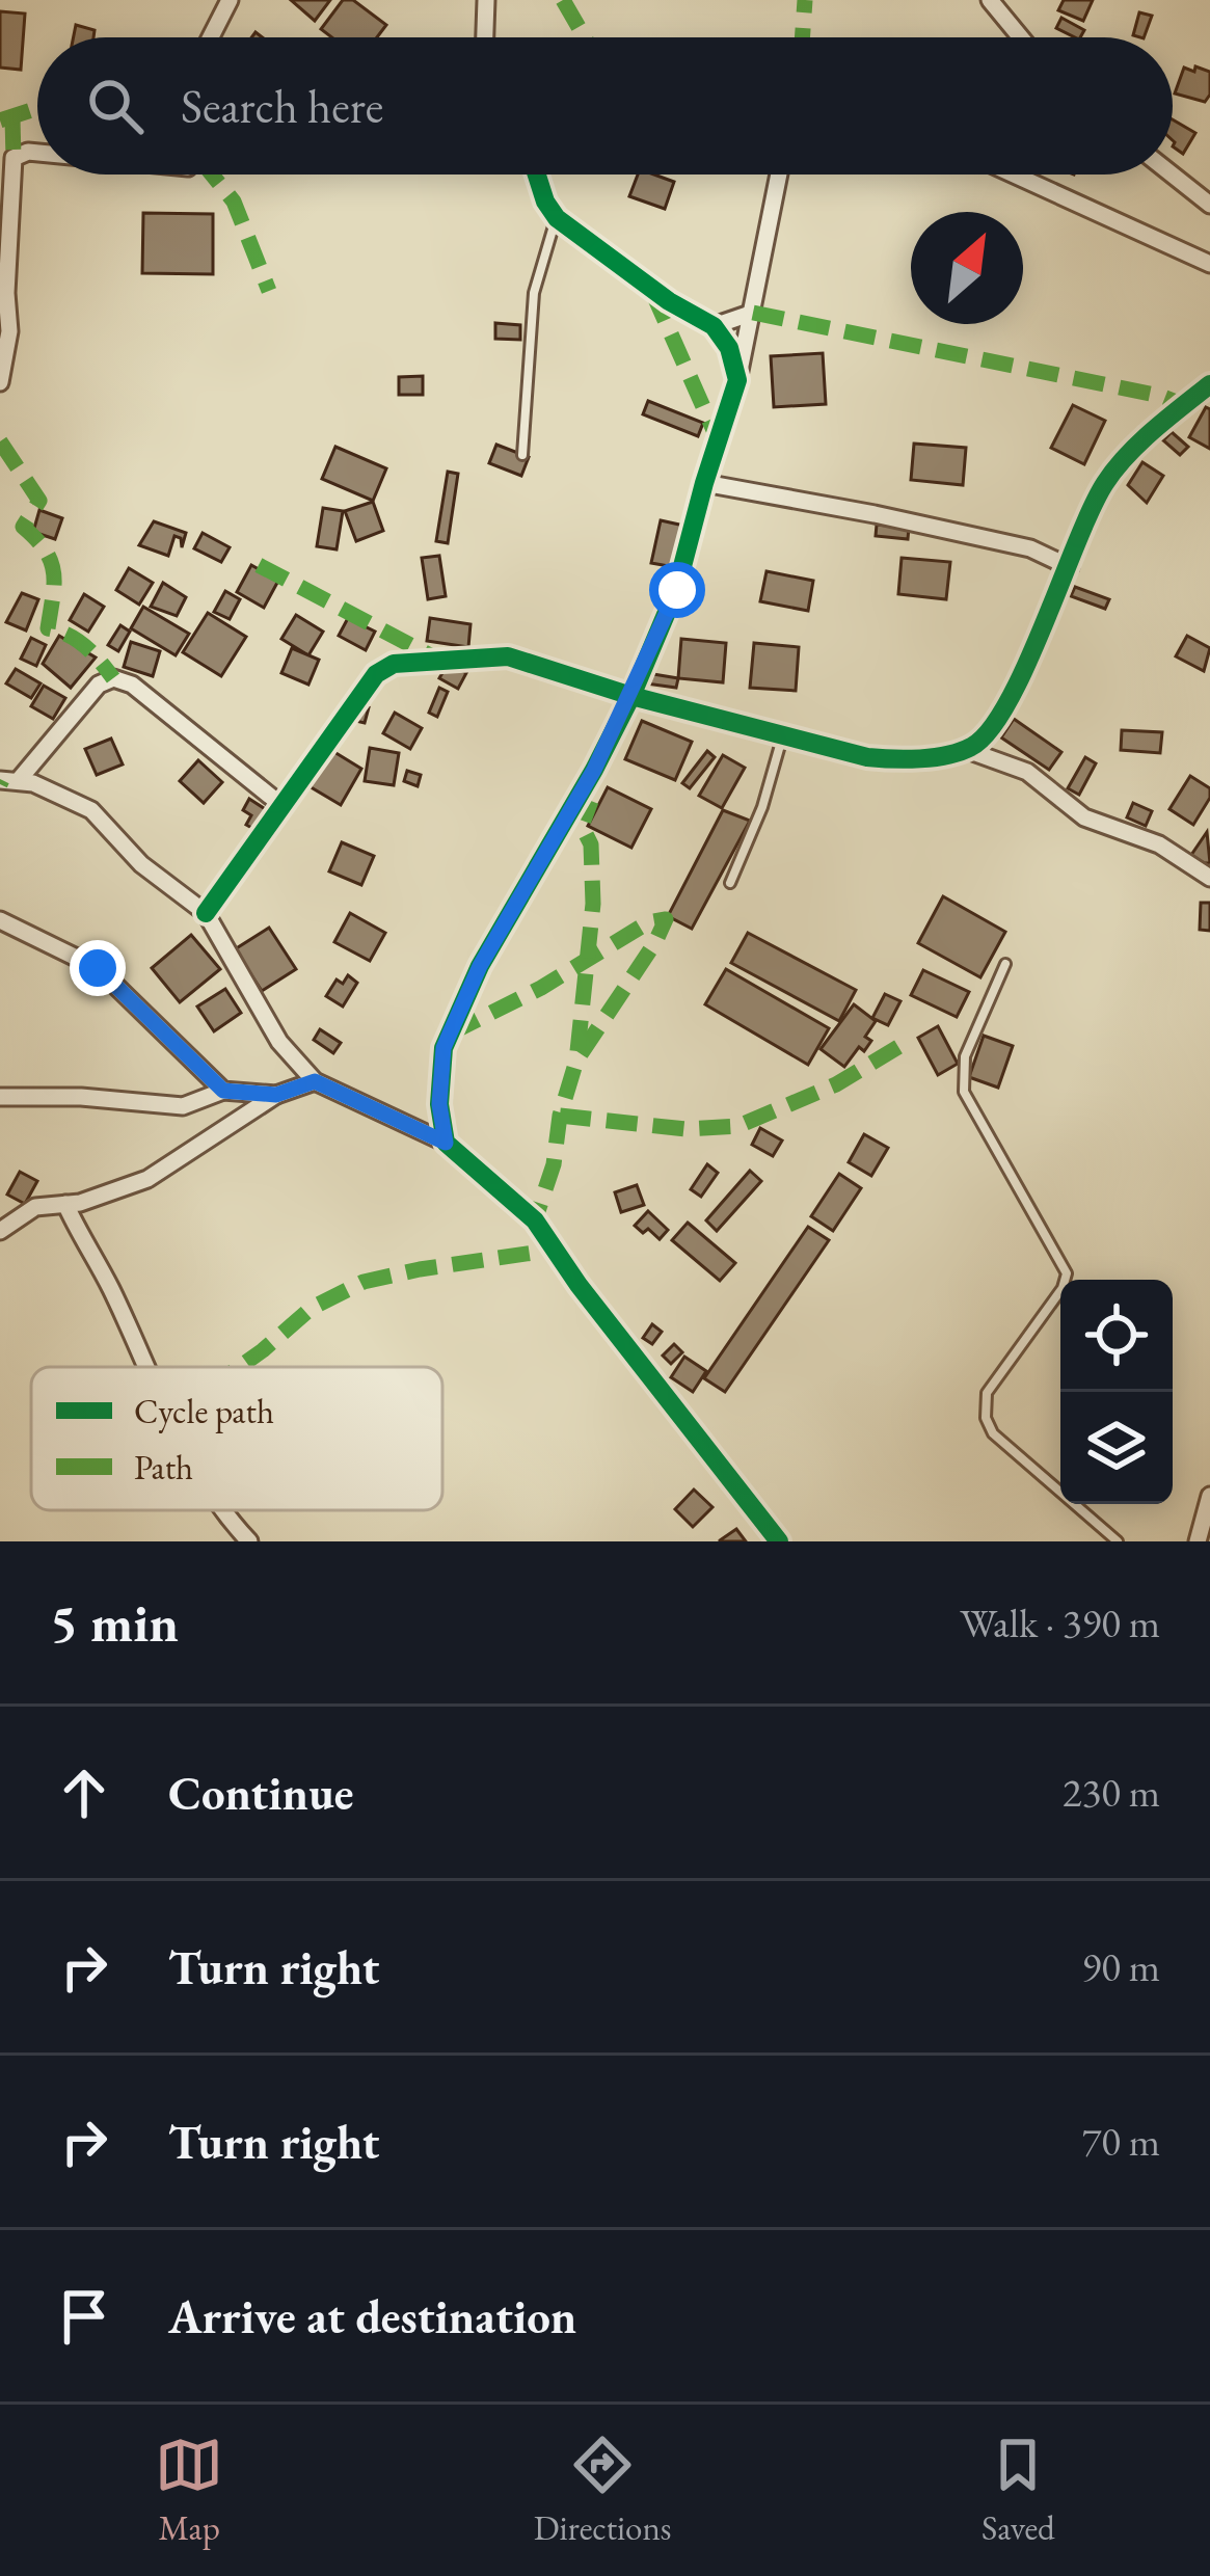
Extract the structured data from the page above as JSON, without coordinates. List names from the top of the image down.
{
  "legend": ["Cycle path", "Path"],
  "north": "top right",
  "page": {
    "search": "Search here",
    "heading": ["5 min", "Walk · 390 m"],
    "list": [
      ["Continue", "230 m"],
      ["Turn right", "90 m"],
      ["Turn right", "70 m"],
      "Arrive at destination"
    ],
    "nav": ["Map", "Directions", "Saved"]
  }
}
